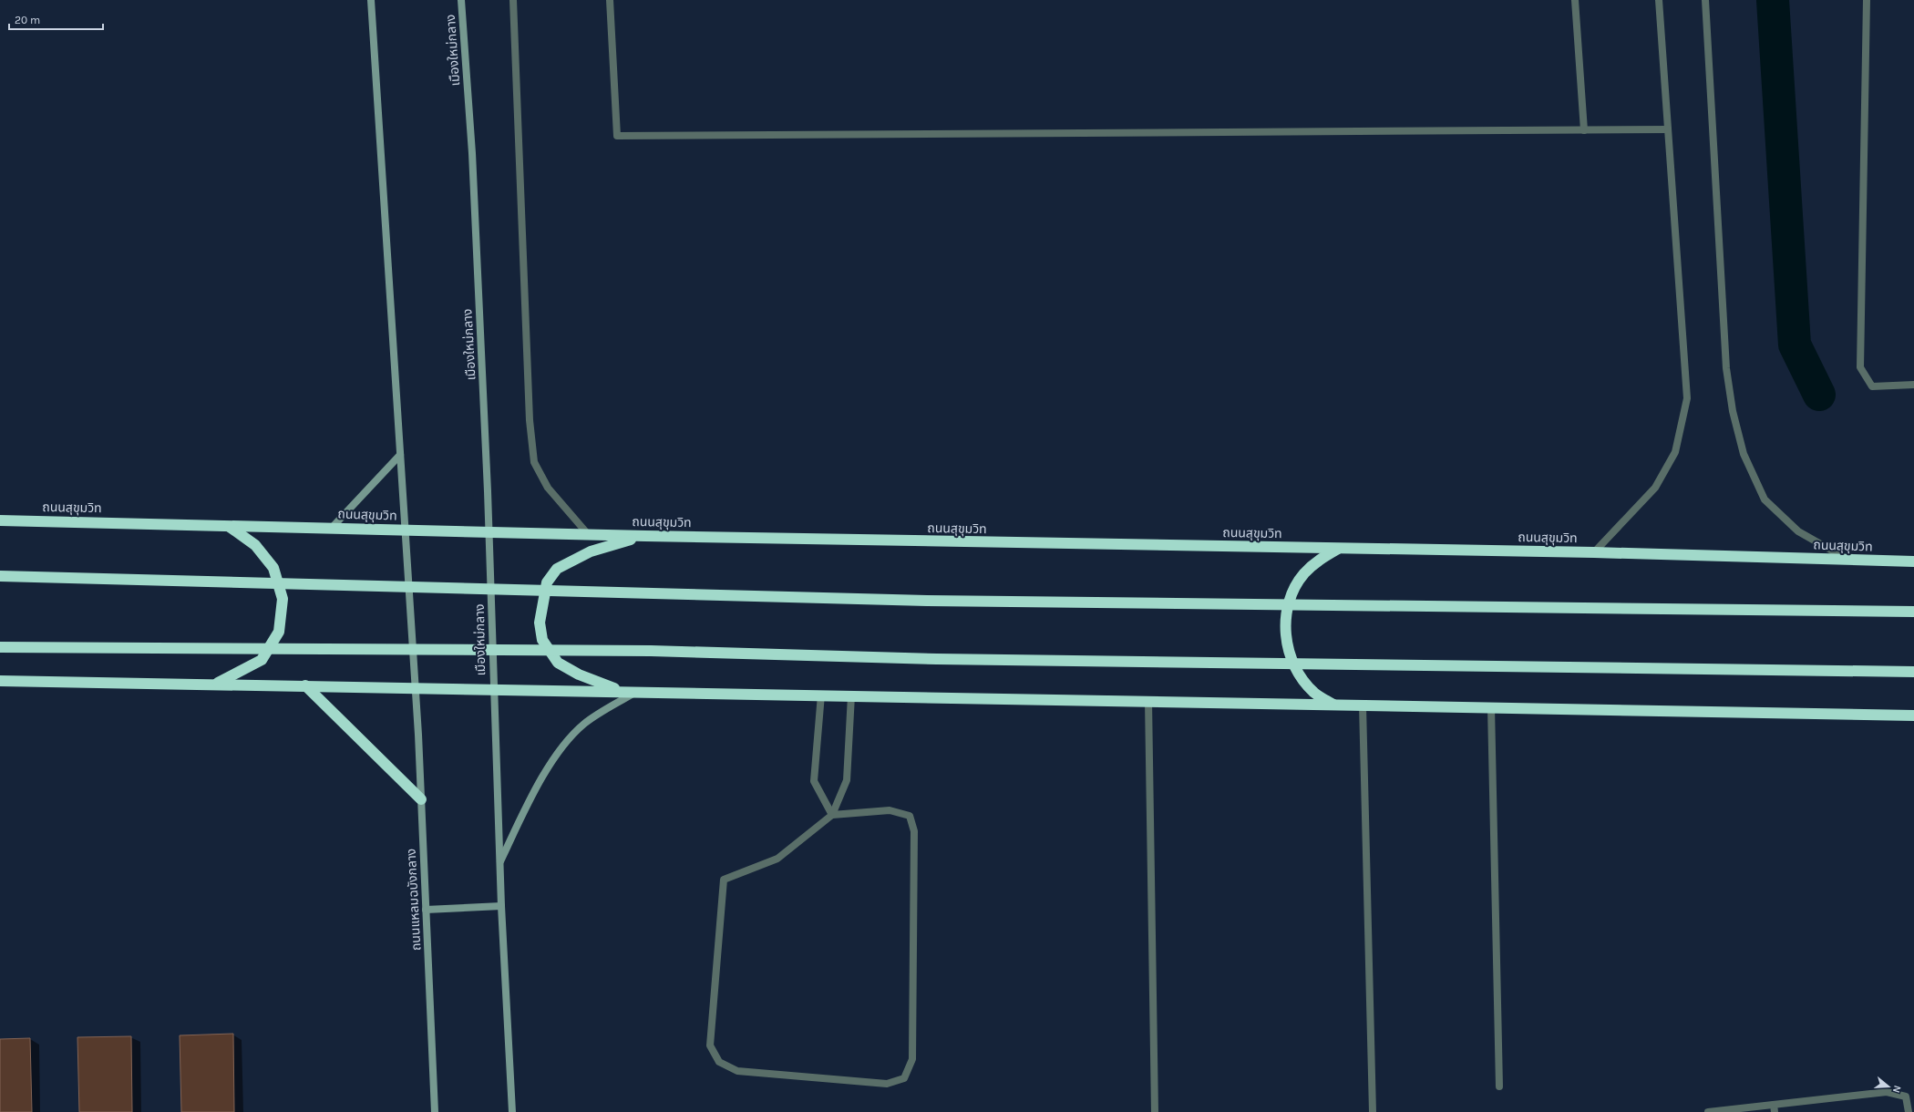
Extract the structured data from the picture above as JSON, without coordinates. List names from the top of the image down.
{
  "streets": {
    "highway": ["ถนนสุขุมวิท"],
    "main road": ["เมืองใหม่กลาง", "ถนนแหลมฉบังกลาง"]
  },
  "crossings": [
    ["เมืองใหม่กลาง", "ถนนสุขุมวิท"]
  ],
  "scale_bar": "20 m",
  "north": "right"
}
